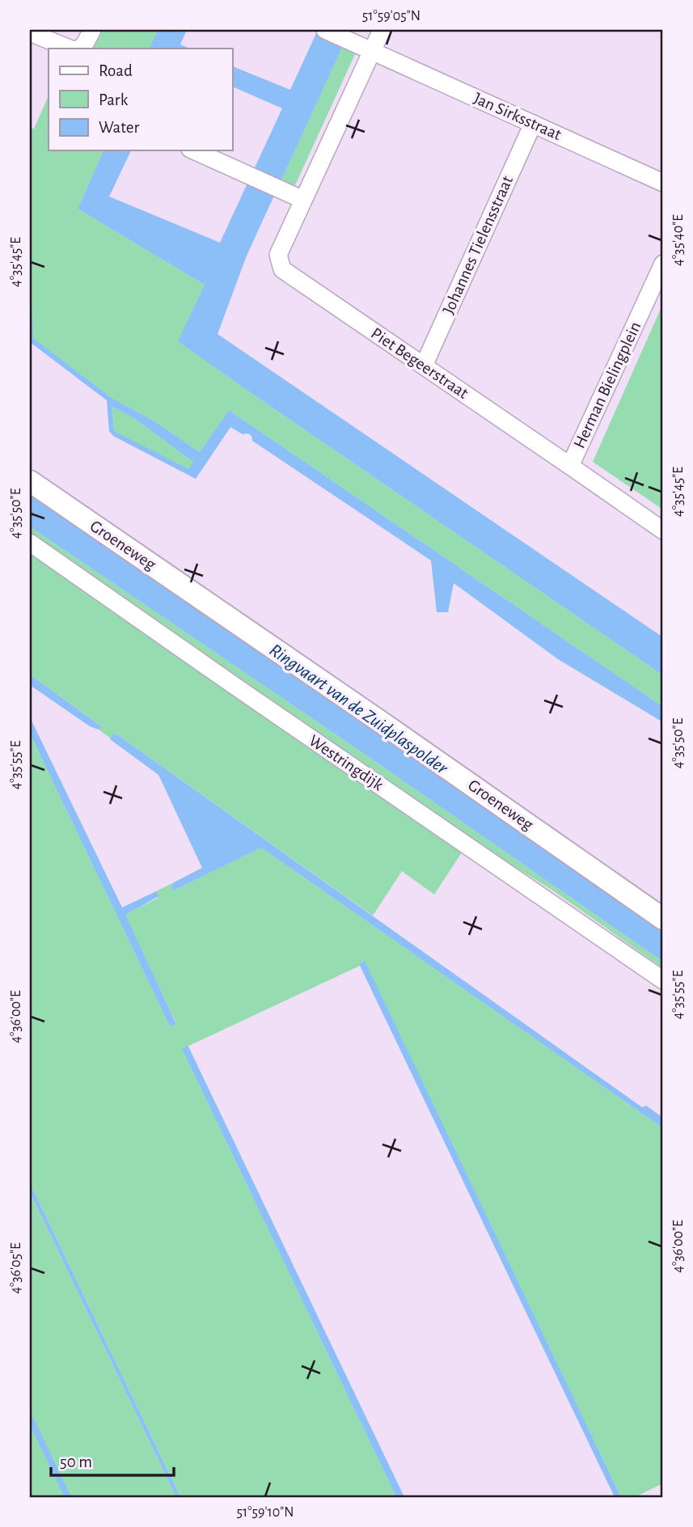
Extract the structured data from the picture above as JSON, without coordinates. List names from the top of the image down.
{
  "streets": {
    "street": [
      "Jan Sirksstraat",
      "Johannes Tielensstraat",
      "Piet Begeerstraat",
      "Herman Bielingplein",
      "Groeneweg",
      "Westringdijk"
    ]
  },
  "crossings": [
    ["Jan Sirksstraat", "Johannes Tielensstraat"],
    ["Johannes Tielensstraat", "Piet Begeerstraat"],
    ["Piet Begeerstraat", "Herman Bielingplein"]
  ],
  "water": ["Ringvaart van de Zuidplaspolder"],
  "legend": ["Road", "Park", "Water"],
  "scale_bar": "50 m",
  "coordinates": [
    "51°59'05\"N",
    "4°35'40\"E",
    "4°35'45\"E",
    "4°35'50\"E",
    "4°35'55\"E",
    "4°36'00\"E",
    "4°36'05\"E",
    "51°59'10\"N"
  ]
}
